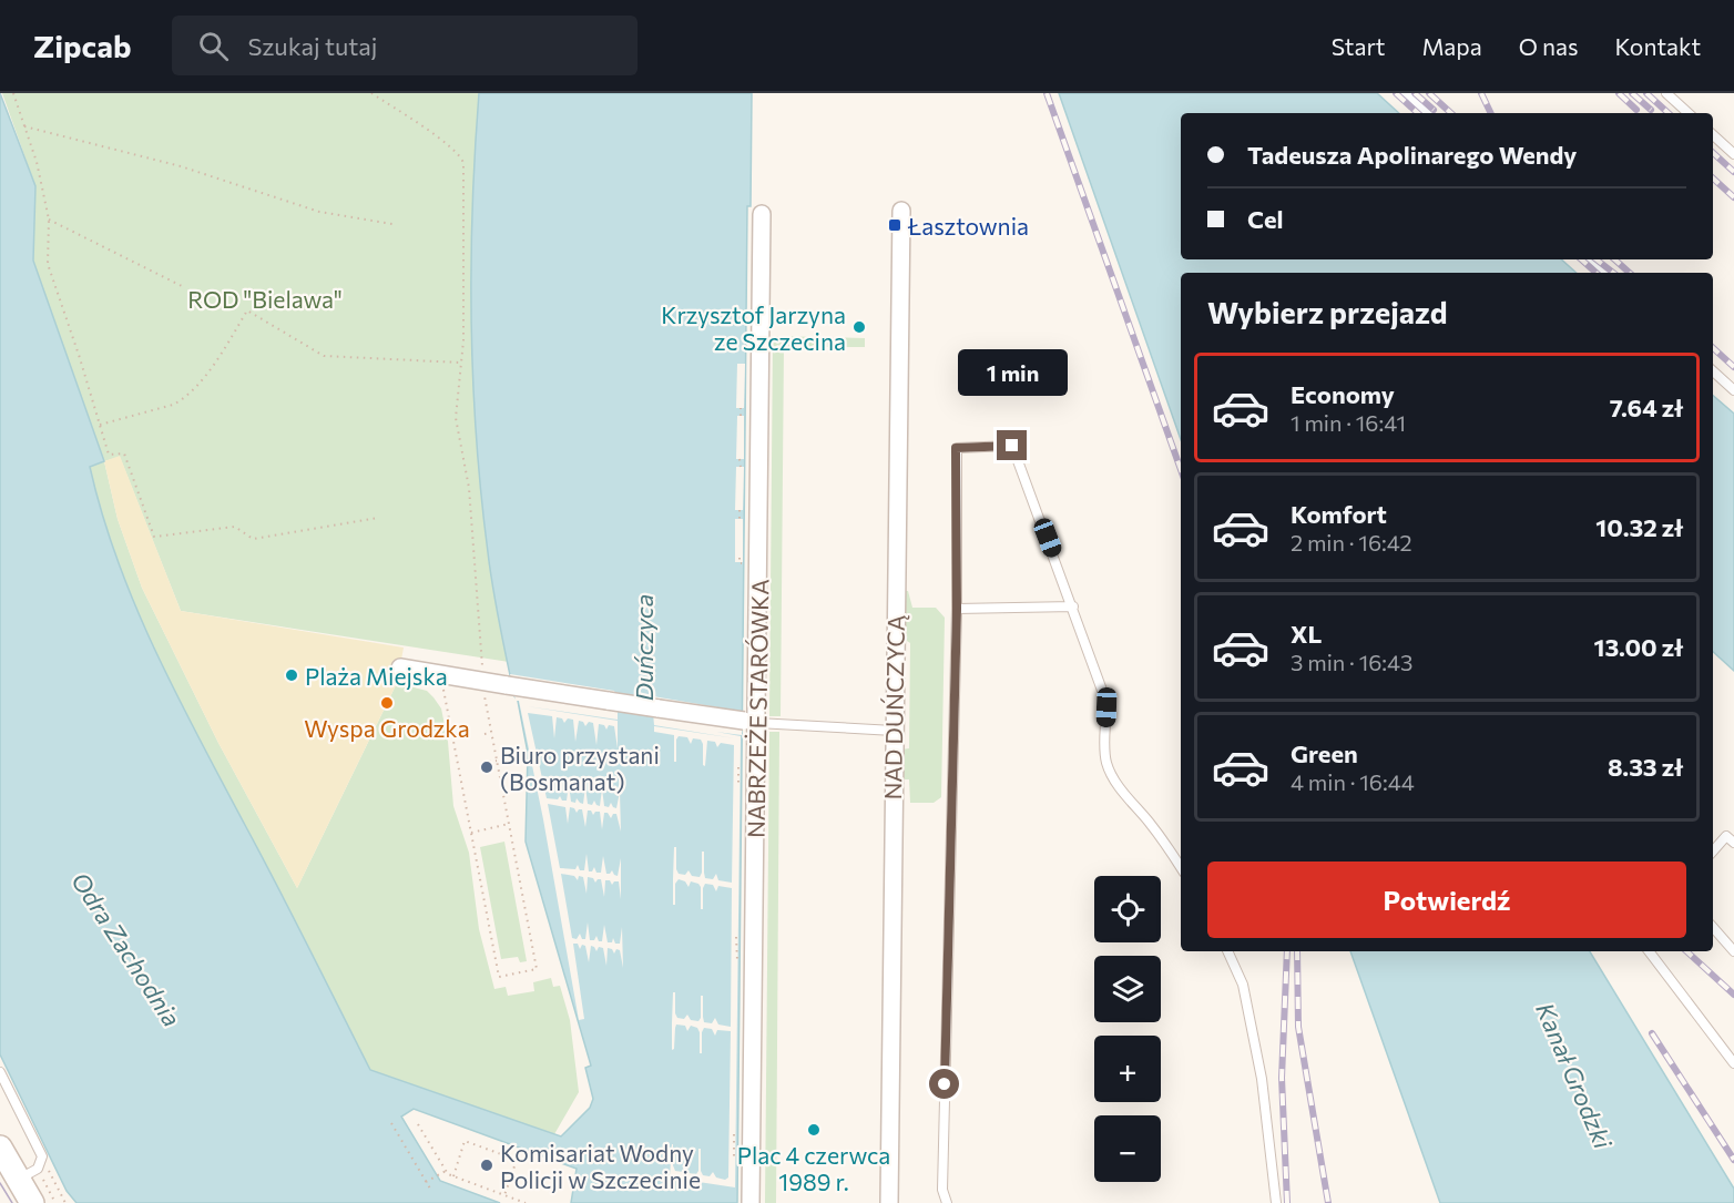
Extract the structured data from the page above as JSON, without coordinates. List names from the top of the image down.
{
  "streets": {
    "street": ["NAD DUŃCZYCĄ", "NABRZEŻE STARÓWKA"]
  },
  "water": ["Duńczyca", "Odra Zachodnia", "Kanał Grodzki"],
  "parks": ["ROD \"Bielawa\""],
  "places": {
    "transit": ["Łasztownia"],
    "other": [
      "Krzysztof Jarzyna ze Szczecina",
      "Plaża Miejska",
      "Wyspa Grodzka",
      "Biuro przystani (Bosmanat)",
      "Plac 4 czerwca 1989 r.",
      "Komisariat Wodny Policji w Szczecinie"
    ]
  },
  "page": {
    "header": "Zipcab",
    "search": "Szukaj tutaj",
    "nav": [
      "Start",
      "Mapa",
      "O nas",
      "Kontakt"
    ],
    "banner": ["Tadeusza Apolinarego Wendy", "Cel"],
    "heading": "Wybierz przejazd",
    "bubble": "1 min",
    "list": [
      {
        "name": "Economy",
        "note": "1 min · 16:41",
        "value": "7.64 zł"
      },
      {
        "name": "Komfort",
        "note": "2 min · 16:42",
        "value": "10.32 zł"
      },
      {
        "name": "XL",
        "note": "3 min · 16:43",
        "value": "13.00 zł"
      },
      {
        "name": "Green",
        "note": "4 min · 16:44",
        "value": "8.33 zł"
      }
    ],
    "buttons": "Potwierdź",
    "map_buttons": ["+", "−"]
  }
}
